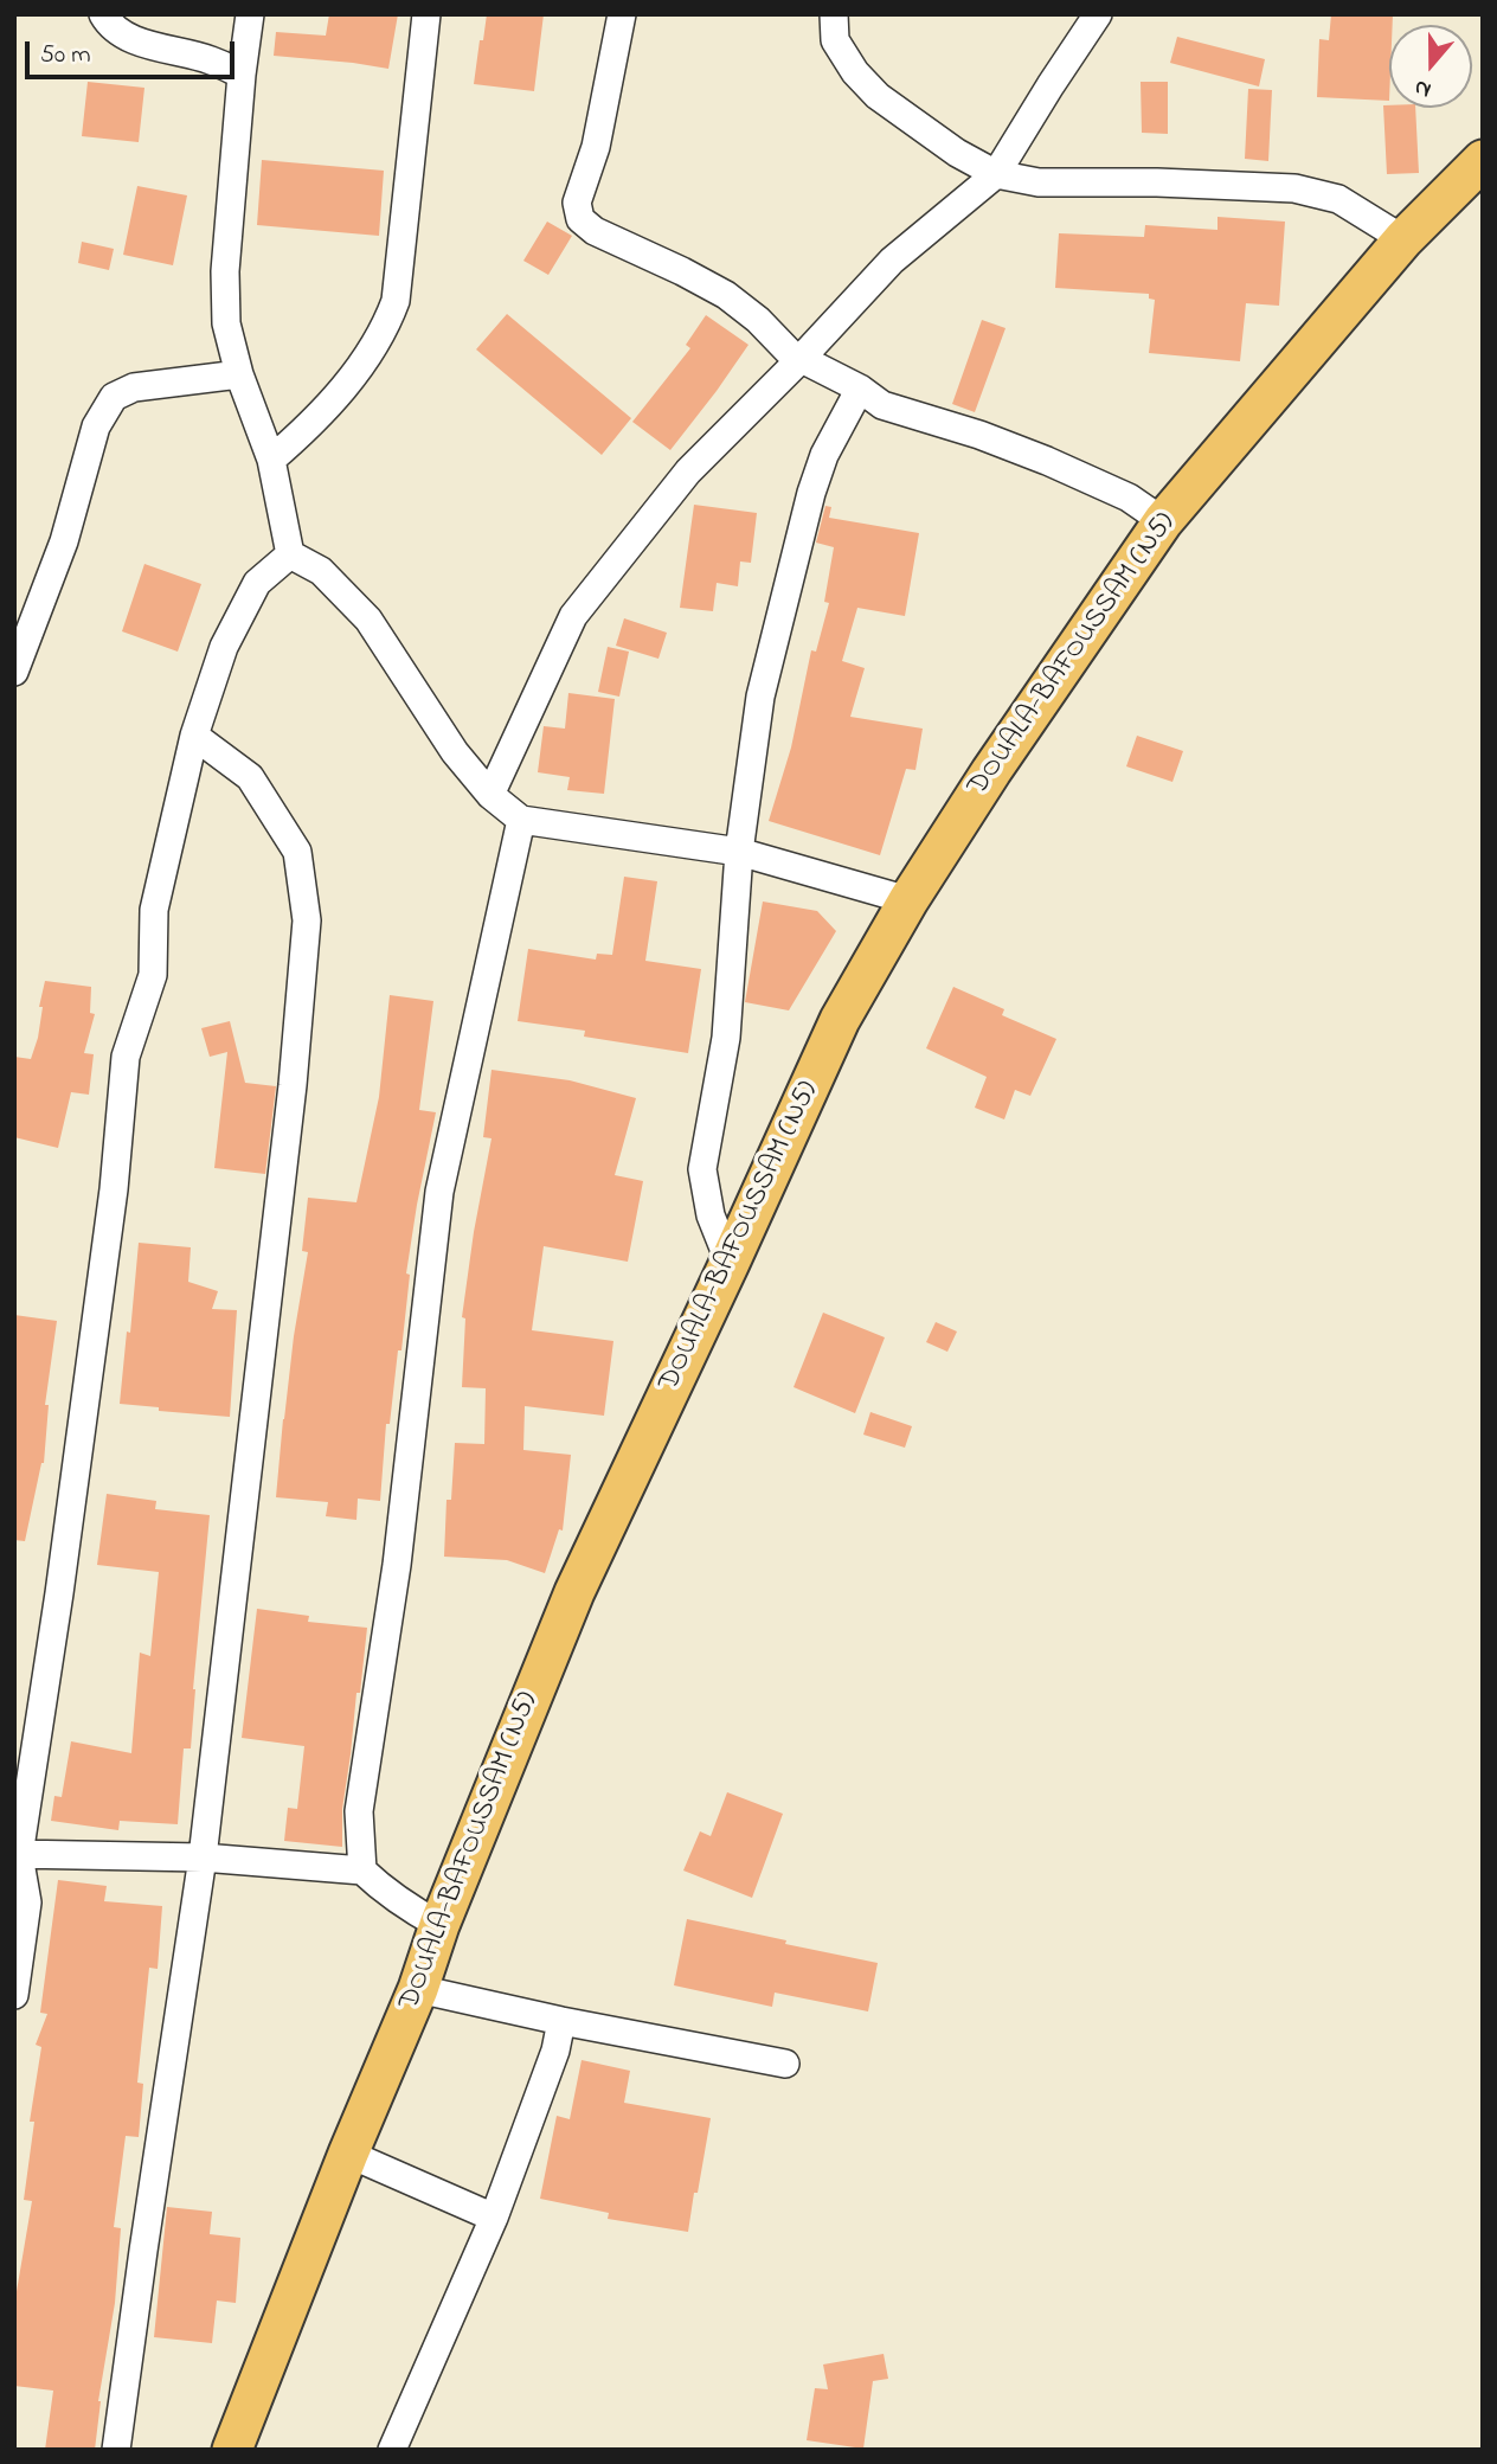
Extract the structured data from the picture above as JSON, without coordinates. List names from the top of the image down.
{
  "streets": {
    "highway": ["DOUALA-BAFOUSSAM (N5)"]
  },
  "scale_bar": "50 m",
  "north": "bottom"
}
